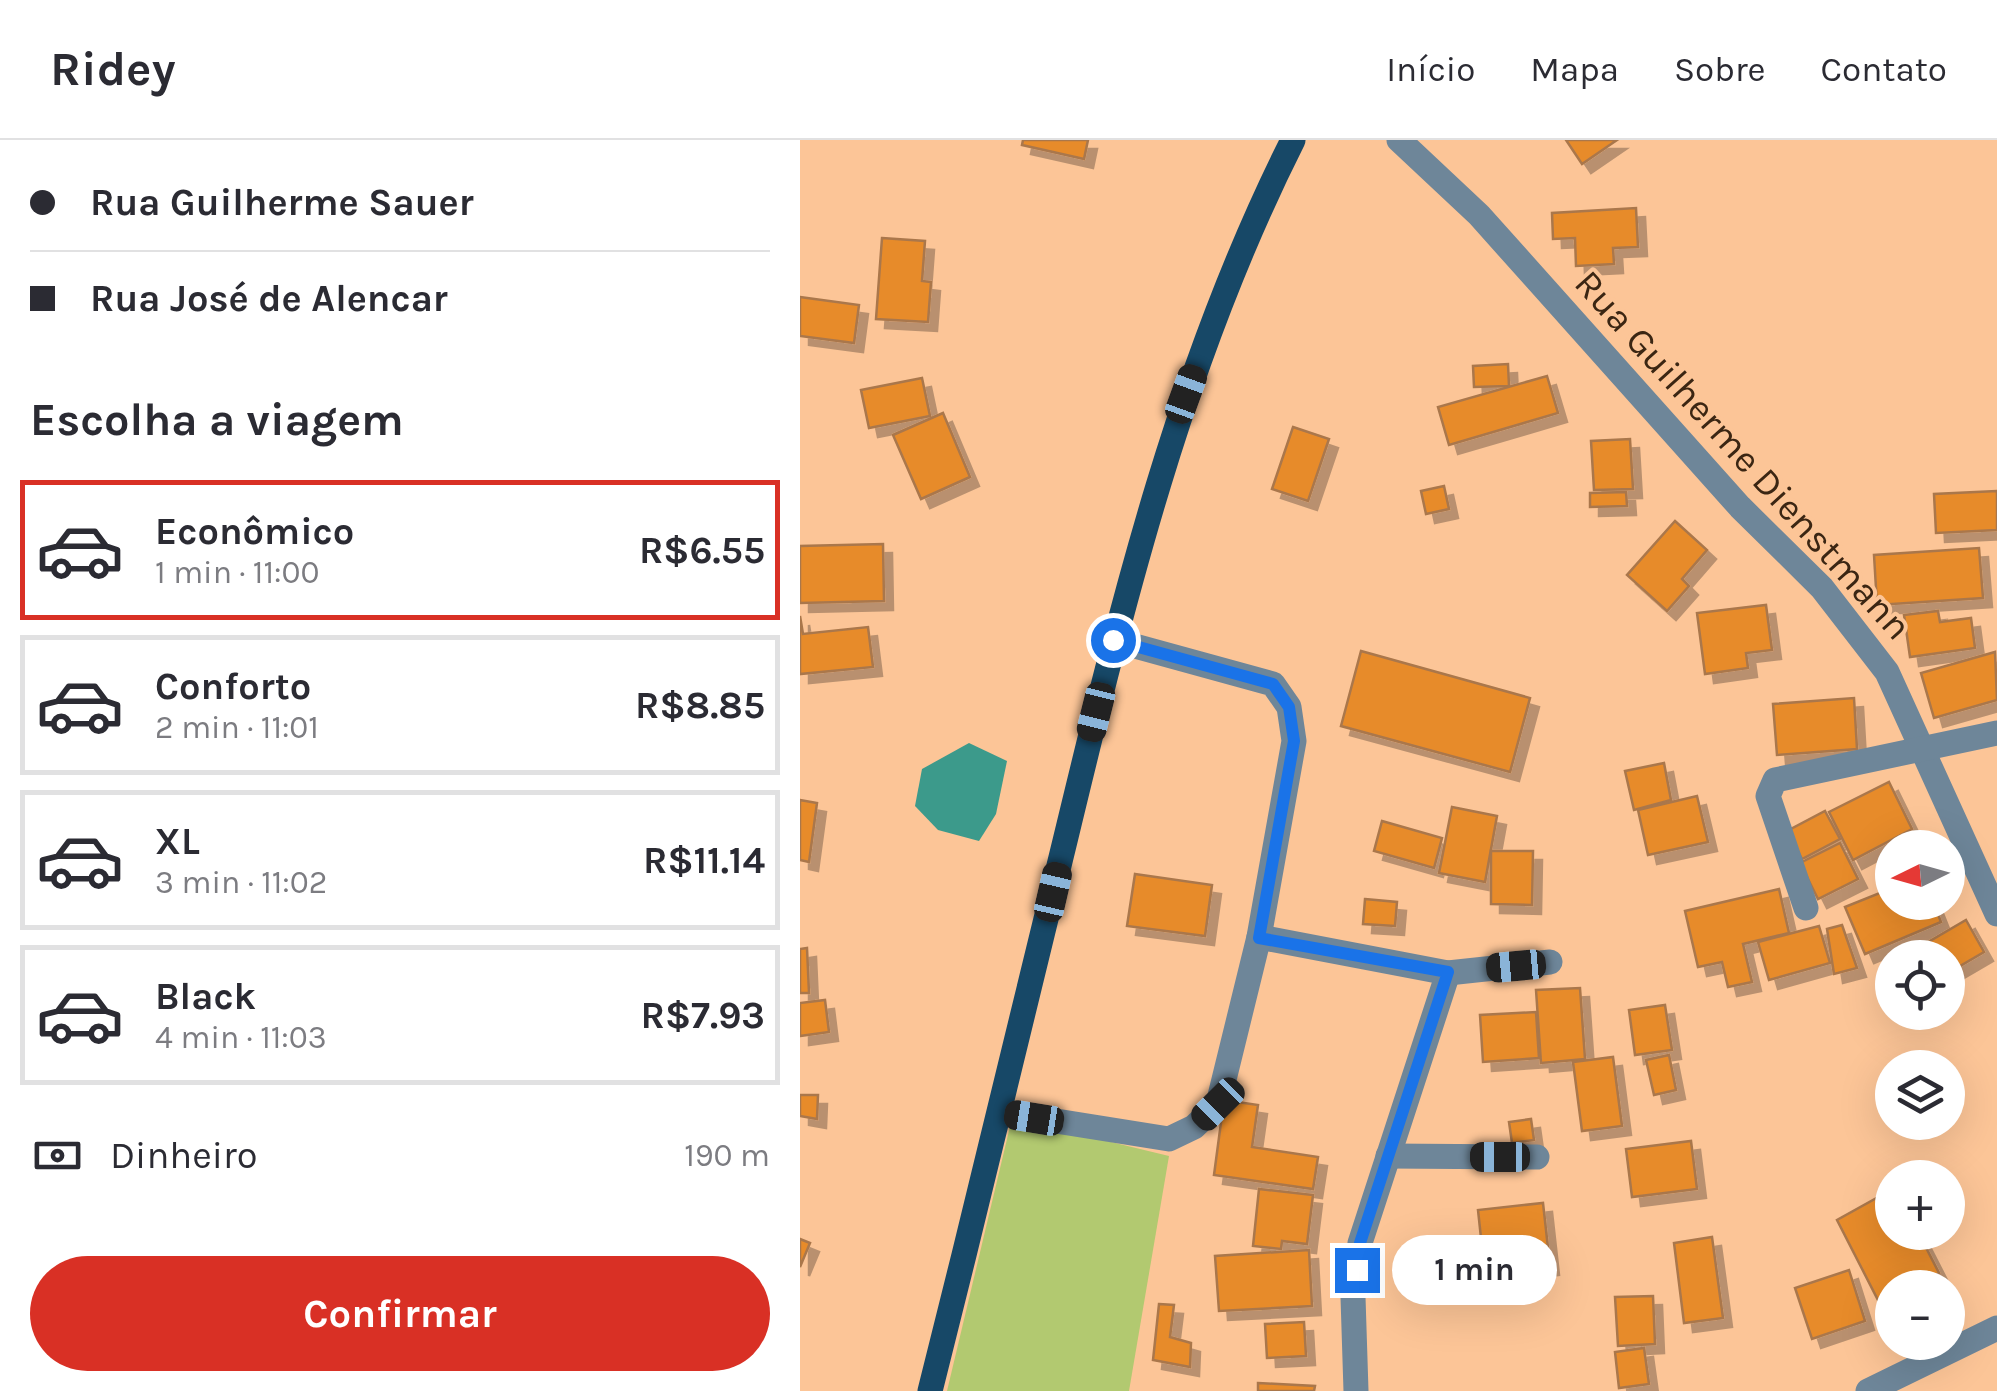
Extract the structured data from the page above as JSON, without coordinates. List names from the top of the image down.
{
  "streets": {
    "street": ["Rua Guilherme Dienstmann"]
  },
  "north": "left",
  "page": {
    "header": "Ridey",
    "nav": [
      "Início",
      "Mapa",
      "Sobre",
      "Contato"
    ],
    "banner": ["Rua Guilherme Sauer", "Rua José de Alencar"],
    "heading": "Escolha a viagem",
    "list": [
      {
        "name": "Econômico",
        "note": "1 min · 11:00",
        "value": "R$6.55"
      },
      {
        "name": "Conforto",
        "note": "2 min · 11:01",
        "value": "R$8.85"
      },
      {
        "name": "XL",
        "note": "3 min · 11:02",
        "value": "R$11.14"
      },
      {
        "name": "Black",
        "note": "4 min · 11:03",
        "value": "R$7.93"
      }
    ],
    "map_buttons": ["+", "−"],
    "pay": ["Dinheiro", "190 m"],
    "bubble": "1 min",
    "buttons": "Confirmar"
  }
}
